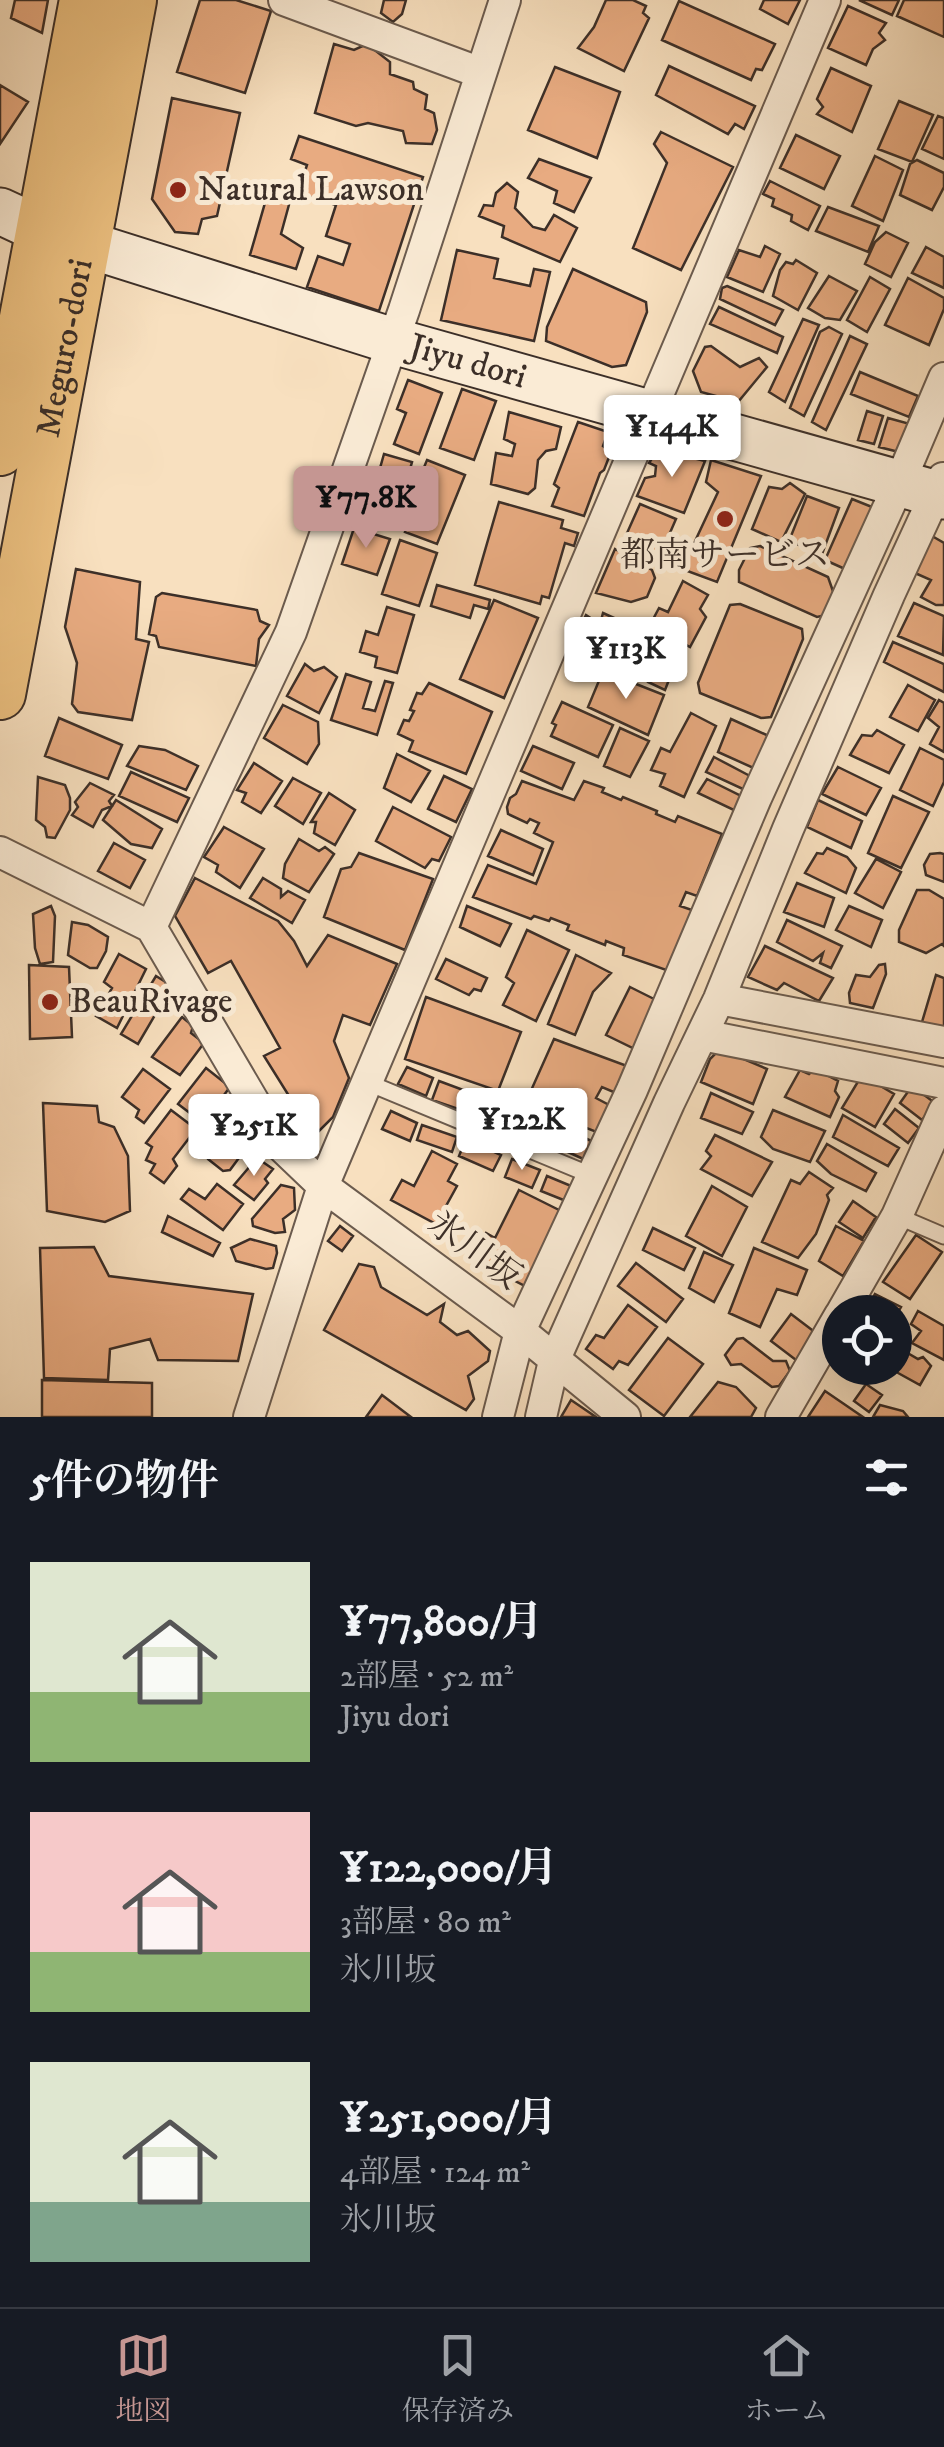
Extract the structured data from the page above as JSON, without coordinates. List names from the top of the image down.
{
  "streets": {
    "main road": ["Meguro-dori", "Jiyu dori"],
    "street": ["氷川坂"]
  },
  "crossings": [
    ["Meguro-dori", "Jiyu dori"]
  ],
  "places": ["Natural Lawson", "都南サービス", "BeauRivage"],
  "page": {
    "price": [
      "¥144K",
      "¥77.8K",
      "¥113K",
      "¥122K",
      "¥251K"
    ],
    "heading": "5件の物件",
    "list": [
      {
        "name": "¥77,800/月",
        "note": "2部屋 · 52 m² · Jiyu dori"
      },
      {
        "name": "¥122,000/月",
        "note": "3部屋 · 80 m² · 氷川坂"
      },
      {
        "name": "¥251,000/月",
        "note": "4部屋 · 124 m² · 氷川坂"
      }
    ],
    "tabs": ["地図", "保存済み", "ホーム"]
  }
}
